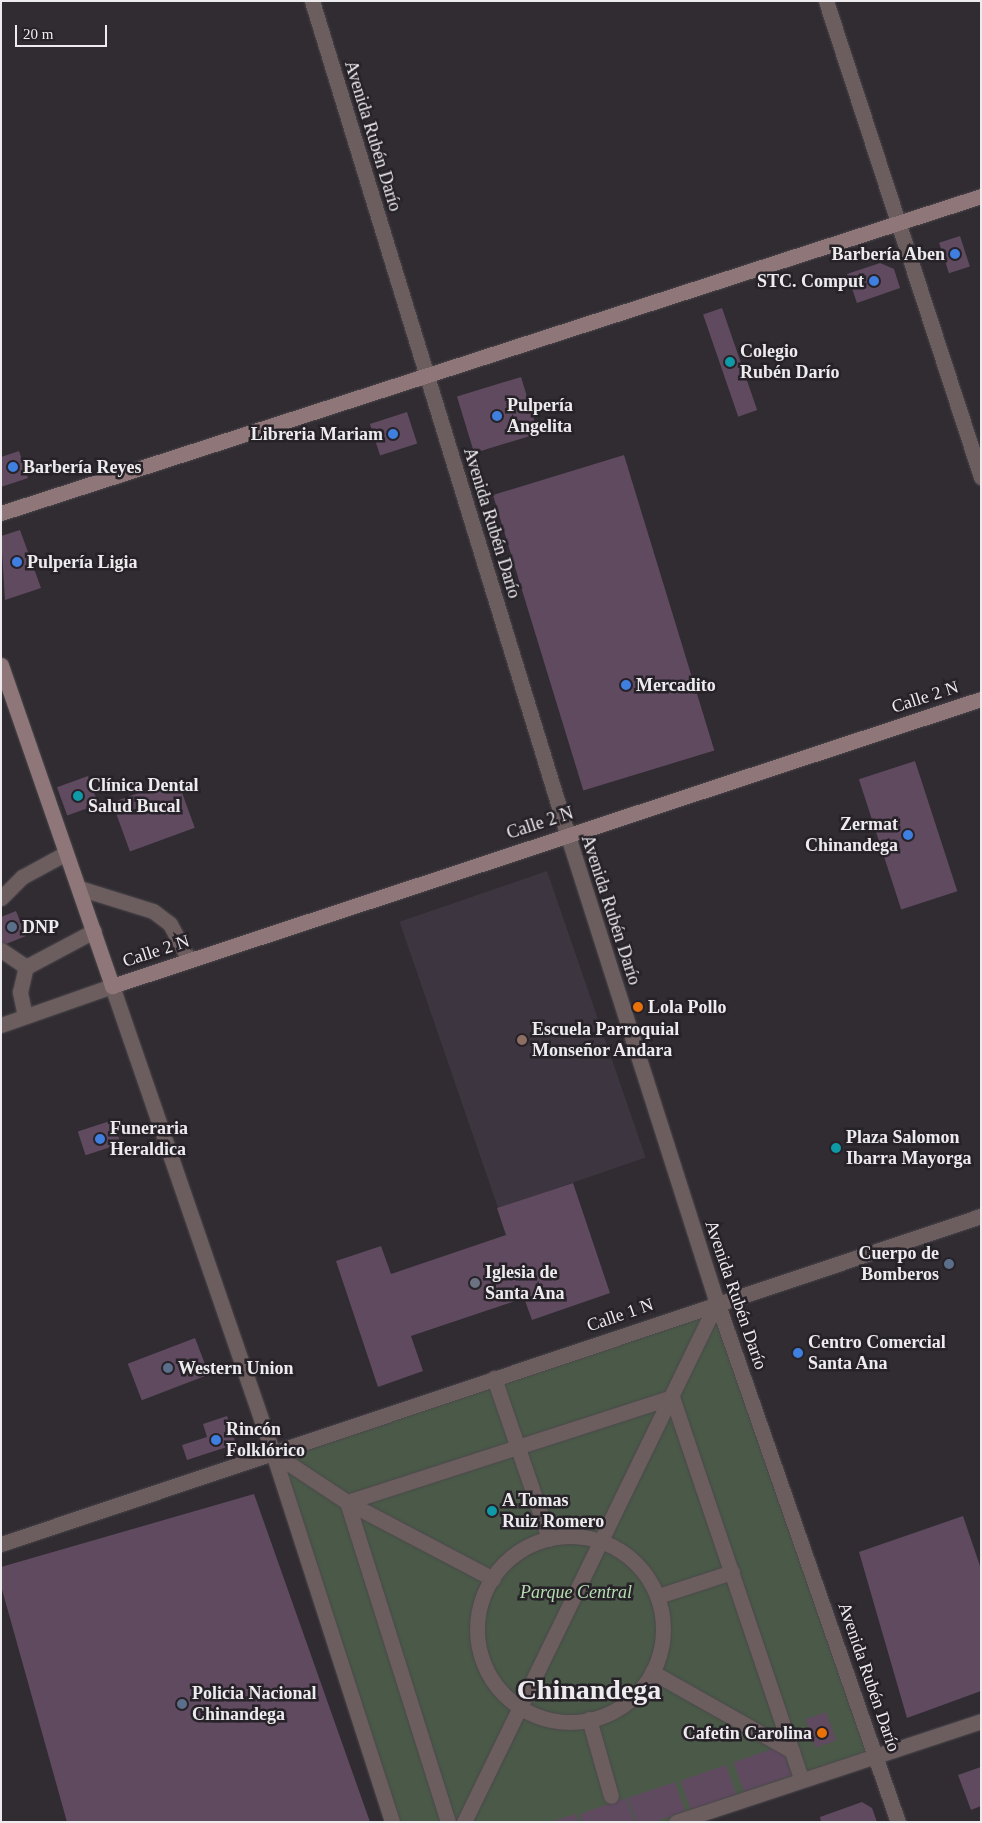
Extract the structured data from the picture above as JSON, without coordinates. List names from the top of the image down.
{
  "streets": {
    "street": ["Avenida Rubén Darío", "Calle 2 N", "Calle 1 N"]
  },
  "crossings": [
    ["Avenida Rubén Darío", "Calle 2 N"],
    ["Avenida Rubén Darío", "Calle 1 N"]
  ],
  "districts": ["Chinandega"],
  "parks": ["Parque Central"],
  "places": [
    "Barbería Aben",
    "STC. Comput",
    "Colegio Rubén Darío",
    "Pulpería Angelita",
    "Libreria Mariam",
    "Barbería Reyes",
    "Pulpería Ligia",
    "Mercadito",
    "Clínica Dental Salud Bucal",
    "Zermat Chinandega",
    "DNP",
    "Lola Pollo",
    "Escuela Parroquial Monseñor Andara",
    "Funeraria Heraldica",
    "Plaza Salomon Ibarra Mayorga",
    "Cuerpo de Bomberos",
    "Iglesia de Santa Ana",
    "Centro Comercial Santa Ana",
    "Western Union",
    "Rincón Folklórico",
    "A Tomas Ruiz Romero",
    "Policia Nacional Chinandega",
    "Cafetin Carolina"
  ],
  "scale_bar": "20 m"
}
